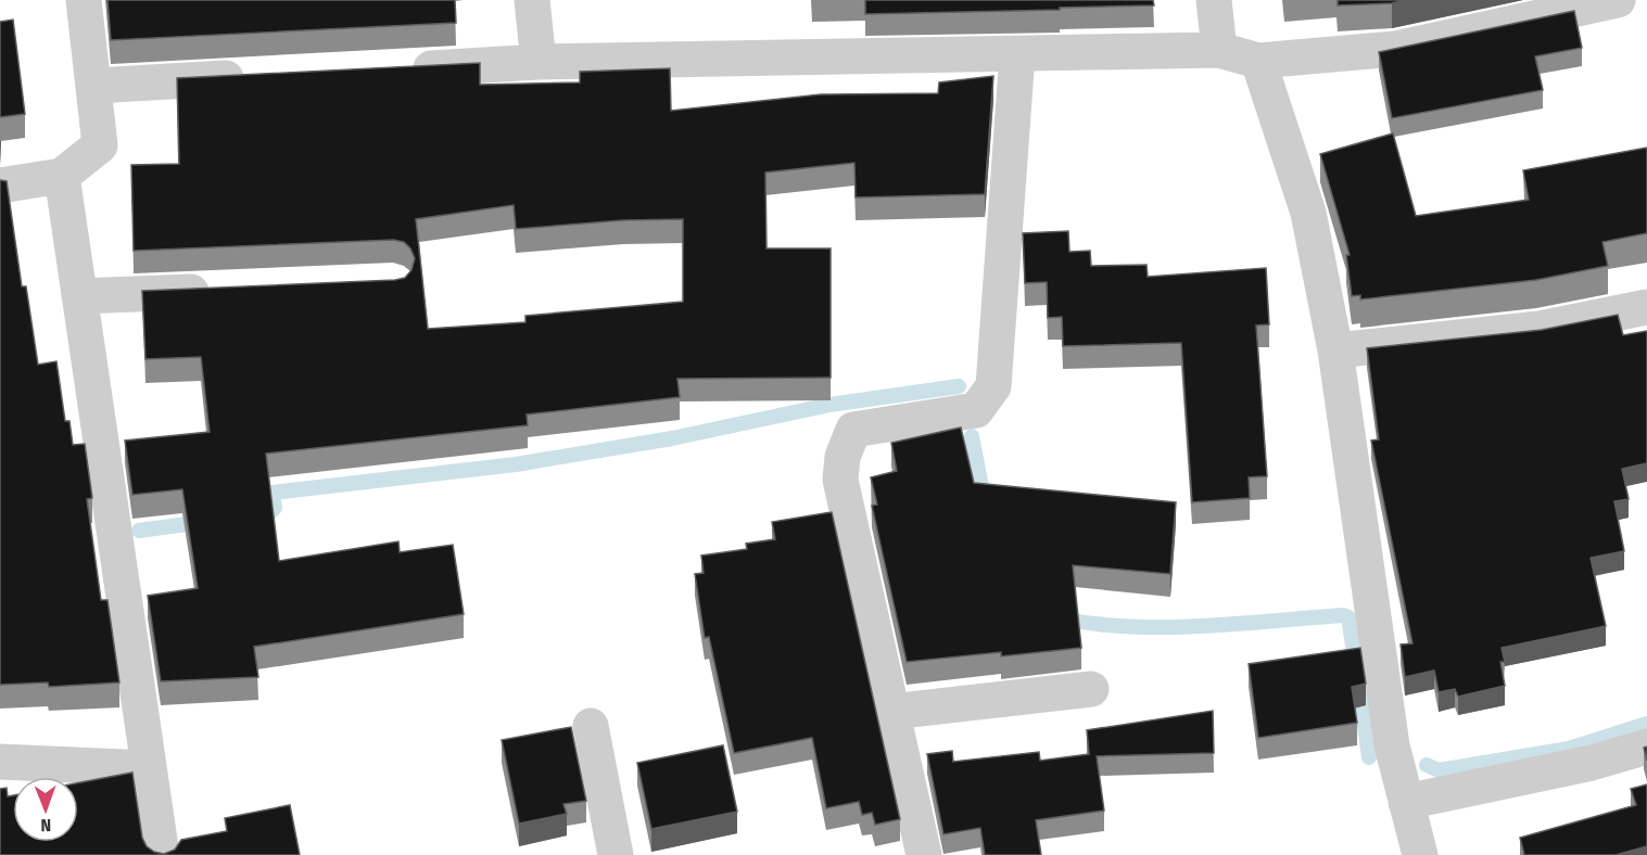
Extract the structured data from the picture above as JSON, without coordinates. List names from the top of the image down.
{
  "north": "bottom"
}
